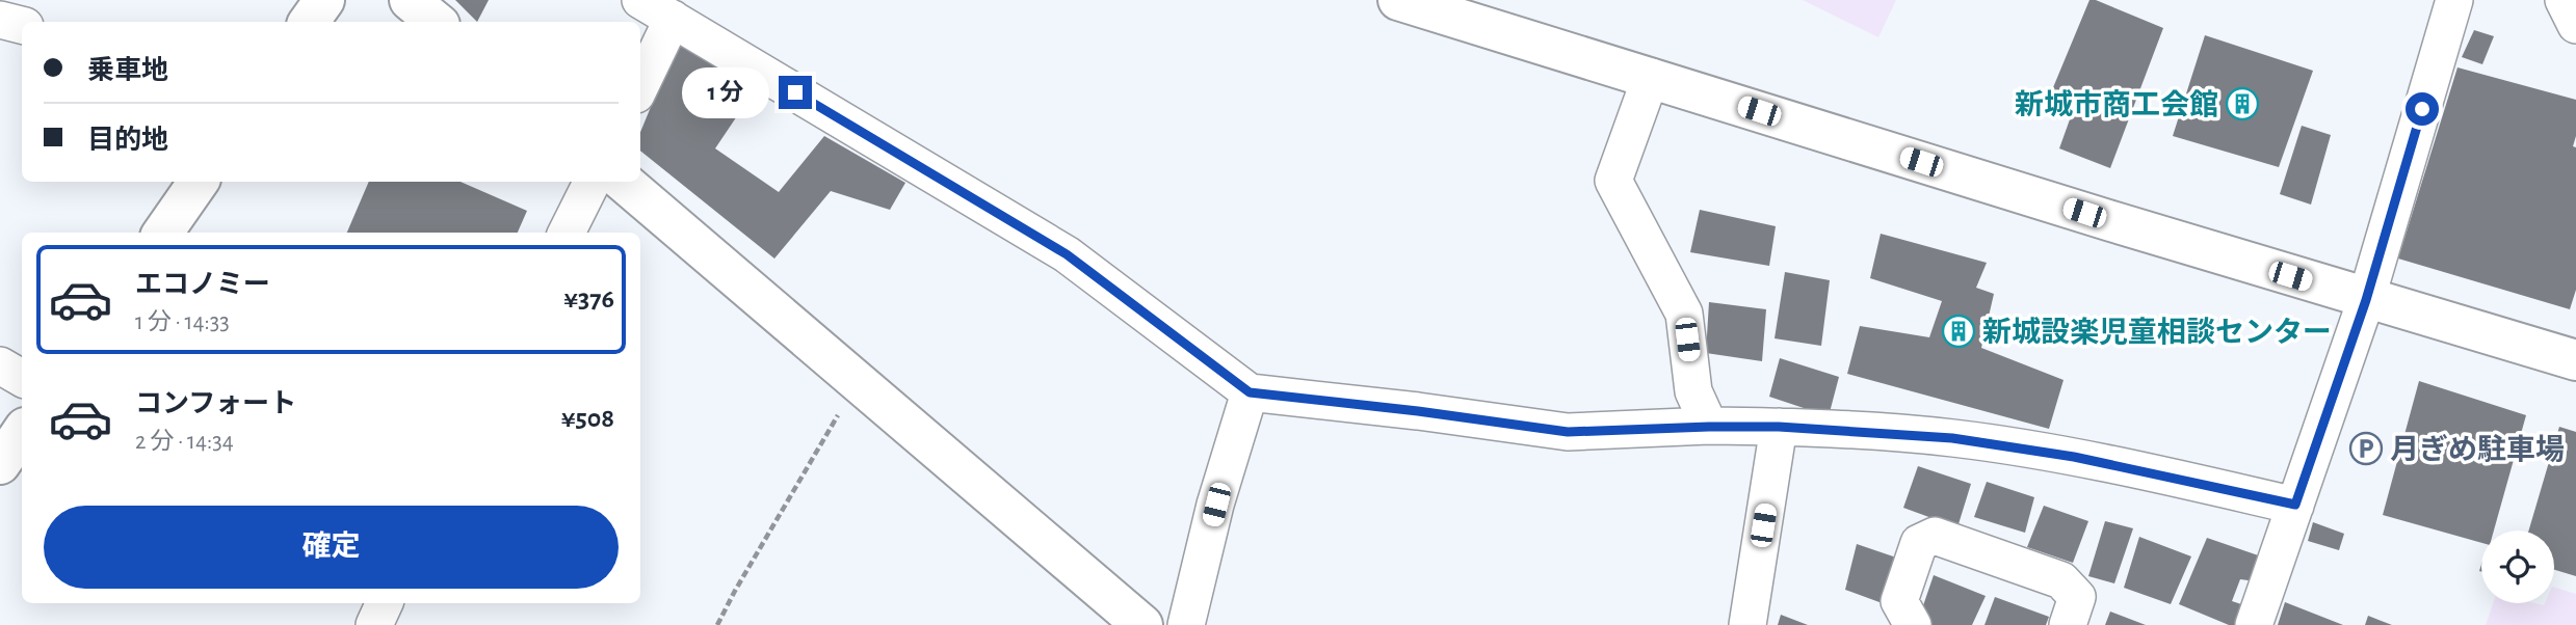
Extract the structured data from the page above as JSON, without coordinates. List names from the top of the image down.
{
  "places": {
    "building": ["新城市商工会館", "新城設楽児童相談センター"],
    "parking": ["月ぎめ駐車場"]
  },
  "page": {
    "banner": ["乗車地", "目的地"],
    "bubble": "1 分",
    "list": [
      {
        "name": "エコノミー",
        "note": "1 分 · 14:33",
        "value": "¥376"
      },
      {
        "name": "コンフォート",
        "note": "2 分 · 14:34",
        "value": "¥508"
      }
    ],
    "buttons": "確定"
  }
}
